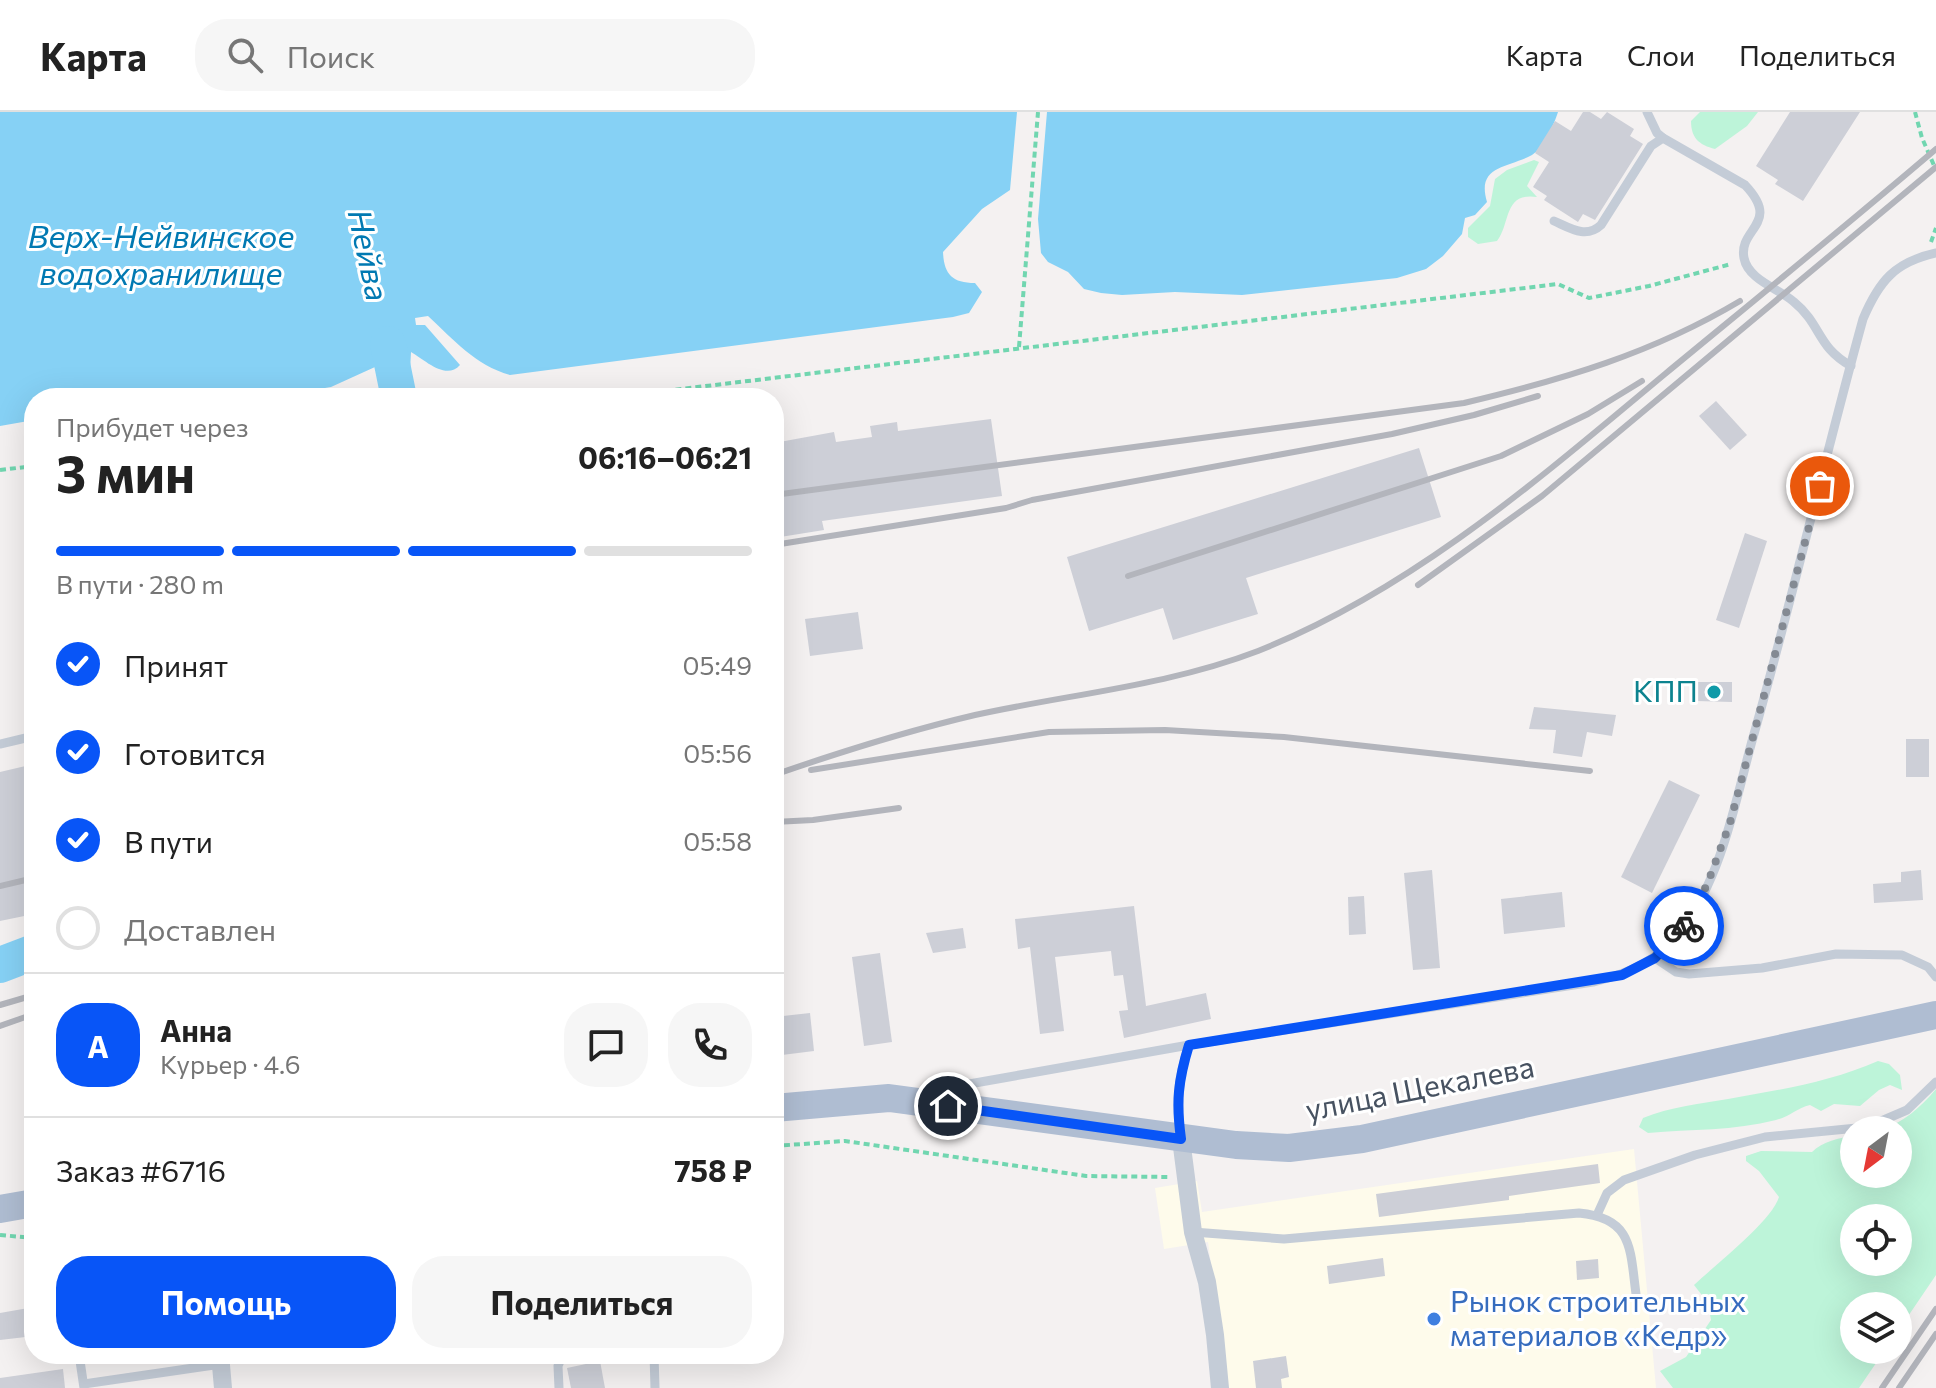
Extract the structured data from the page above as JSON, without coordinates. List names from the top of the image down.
{
  "streets": {
    "main road": ["улица Щекалева"]
  },
  "water": ["Верх-Нейвинское водохранилище", "Нейва"],
  "places": ["КПП", "Рынок строительных материалов «Кедр»"],
  "north": "bottom left",
  "page": {
    "header": "Карта",
    "search": "Поиск",
    "nav": ["Карта", "Слои", "Поделиться"],
    "heading": ["3 мин", "Прибудет через", "06:16–06:21"],
    "panel": [
      "Анна",
      "Курьер · 4.6",
      "Заказ #6716",
      "758 ₽"
    ],
    "bar": "В пути · 280 m",
    "list": [
      ["Принят", "05:49"],
      ["Готовится", "05:56"],
      ["В пути", "05:58"],
      "Доставлен"
    ],
    "round": "А",
    "buttons": ["Помощь", "Поделиться"]
  }
}
